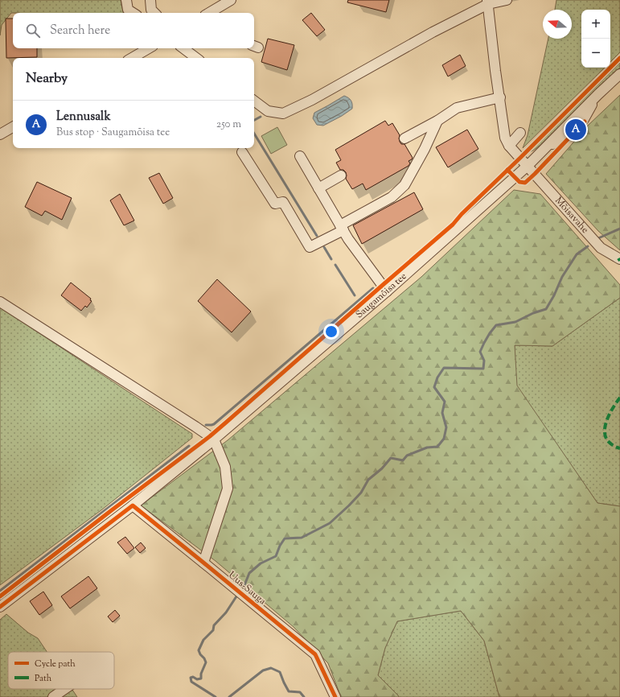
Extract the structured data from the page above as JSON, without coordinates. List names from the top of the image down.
{
  "streets": {
    "street": ["Mõisavahe", "Saugamõisa tee", "Uus-Sauga"]
  },
  "crossings": [
    ["Mõisavahe", "Saugamõisa tee"],
    ["Saugamõisa tee", "Uus-Sauga"]
  ],
  "legend": ["Cycle path", "Path"],
  "north": "left",
  "page": {
    "map_buttons": ["+", "−"],
    "search": "Search here",
    "heading": "Nearby",
    "list": [
      {
        "mark": "A",
        "name": "Lennusalk",
        "note": "Bus stop · Saugamõisa tee",
        "value": "250 m"
      }
    ],
    "pins": "A"
  }
}
